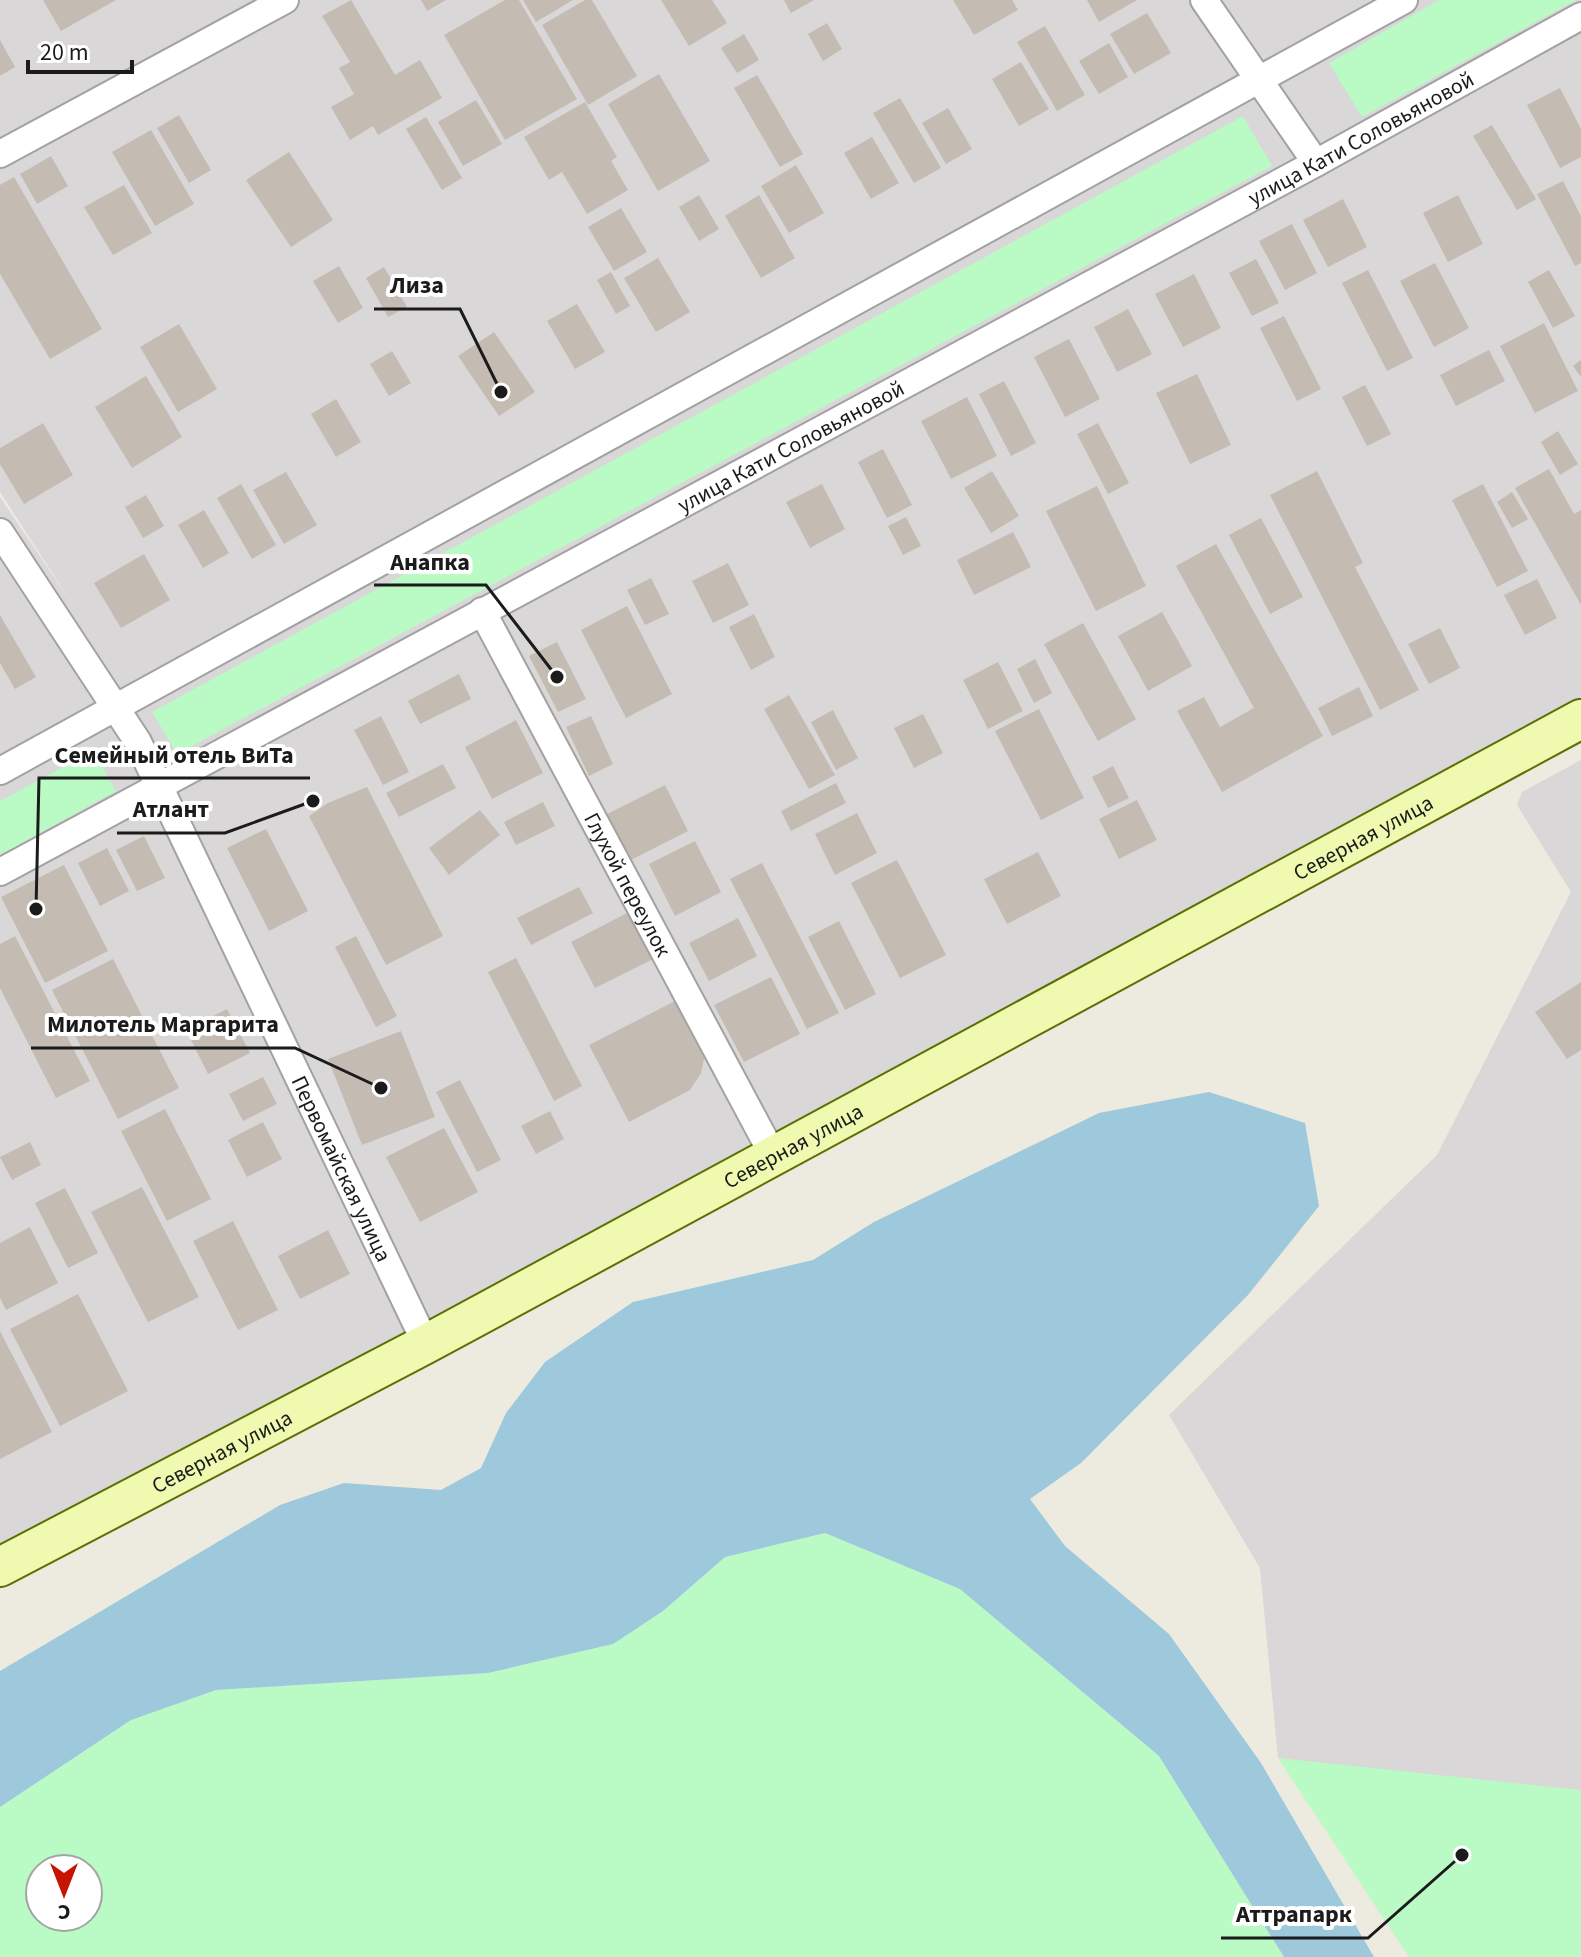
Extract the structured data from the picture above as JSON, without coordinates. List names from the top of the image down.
{
  "streets": {
    "street": [
      "улица Кати Соловьяновой",
      "Северная улица",
      "Глухой переулок",
      "Первомайская улица"
    ]
  },
  "crossings": [
    ["улица Кати Соловьяновой", "Глухой переулок"],
    ["улица Кати Соловьяновой", "Первомайская улица"],
    ["Северная улица", "Глухой переулок"],
    ["Северная улица", "Первомайская улица"]
  ],
  "places": [
    "Лиза",
    "Анапка",
    "Атлант",
    "Семейный отель ВиТа",
    "Милотель Маргарита",
    "Аттрапарк"
  ],
  "scale_bar": "20 m",
  "north": "bottom"
}
